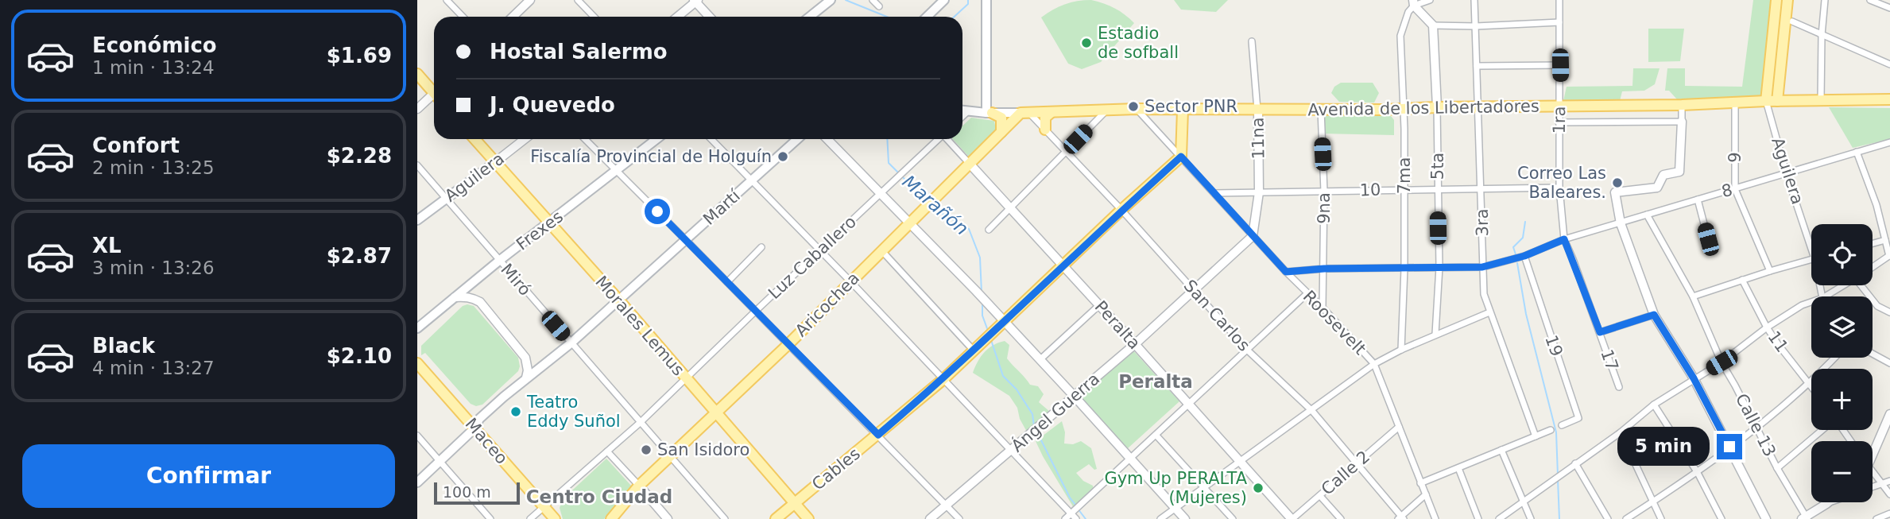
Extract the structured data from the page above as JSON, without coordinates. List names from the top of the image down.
{
  "streets": {
    "main road": [
      "Avenida de los Libertadores",
      "Aguilera",
      "Martí",
      "Frexes",
      "Aricochea",
      "Morales Lemus",
      "Maceo",
      "Cables"
    ],
    "street": [
      "1ra",
      "11na",
      "9",
      "5ta",
      "7ma",
      "10",
      "8",
      "9na",
      "3ra",
      "Luz Caballero",
      "Miró",
      "San Carlos",
      "Roosevelt",
      "Peralta",
      "11",
      "19",
      "17",
      "Ángel Guerra",
      "Calle 13",
      "Calle 2"
    ]
  },
  "crossings": [
    ["Avenida de los Libertadores", "1ra"],
    ["Avenida de los Libertadores", "11na"],
    ["Avenida de los Libertadores", "9"],
    ["Avenida de los Libertadores", "5ta"],
    ["Avenida de los Libertadores", "Aguilera"],
    ["Avenida de los Libertadores", "7ma"],
    ["Avenida de los Libertadores", "9na"],
    ["Avenida de los Libertadores", "3ra"],
    ["Avenida de los Libertadores", "Aricochea"],
    ["Avenida de los Libertadores", "San Carlos"],
    ["Avenida de los Libertadores", "Roosevelt"],
    ["1ra", "10"],
    ["1ra", "8"],
    ["1ra", "17"],
    ["11na", "10"],
    ["11na", "Roosevelt"],
    ["11na", "Ángel Guerra"],
    ["9", "8"],
    ["5ta", "10"],
    ["5ta", "8"],
    ["Aguilera", "8"],
    ["Aguilera", "Miró"],
    ["Aguilera", "Morales Lemus"],
    ["7ma", "10"],
    ["7ma", "8"],
    ["10", "9na"],
    ["10", "3ra"],
    ["10", "Roosevelt"],
    ["8", "9na"],
    ["8", "3ra"],
    ["8", "Roosevelt"],
    ["8", "19"],
    ["8", "17"],
    ["8", "Calle 13"],
    ["Martí", "Miró"],
    ["Martí", "Morales Lemus"],
    ["Martí", "Maceo"],
    ["9na", "Roosevelt"],
    ["Frexes", "Miró"],
    ["Frexes", "Morales Lemus"],
    ["Luz Caballero", "Miró"],
    ["Luz Caballero", "Morales Lemus"],
    ["Luz Caballero", "Maceo"],
    ["Miró", "Aricochea"],
    ["Aricochea", "San Carlos"],
    ["Aricochea", "Peralta"],
    ["Aricochea", "Morales Lemus"],
    ["San Carlos", "Ángel Guerra"],
    ["San Carlos", "Cables"],
    ["San Carlos", "Calle 2"],
    ["Roosevelt", "Ángel Guerra"],
    ["Roosevelt", "Cables"],
    ["Roosevelt", "Calle 2"],
    ["Peralta", "Ángel Guerra"],
    ["Peralta", "Cables"],
    ["Peralta", "Calle 2"],
    ["Morales Lemus", "Cables"]
  ],
  "districts": ["Peralta", "Centro Ciudad"],
  "water": ["Marañón"],
  "places": [
    "Estadio de sofball",
    "Sector PNR",
    "Fiscalía Provincial de Holguín",
    "Correo Las Baleares.",
    "Teatro Eddy Suñol",
    "San Isidoro",
    "Gym Up PERALTA (Mujeres)"
  ],
  "scale_bar": "100 m",
  "page": {
    "list": [
      {
        "name": "Económico",
        "note": "1 min · 13:24",
        "value": "$1.69"
      },
      {
        "name": "Confort",
        "note": "2 min · 13:25",
        "value": "$2.28"
      },
      {
        "name": "XL",
        "note": "3 min · 13:26",
        "value": "$2.87"
      },
      {
        "name": "Black",
        "note": "4 min · 13:27",
        "value": "$2.10"
      }
    ],
    "banner": ["Hostal Salermo", "J. Quevedo"],
    "map_buttons": ["+", "−"],
    "bubble": "5 min",
    "buttons": "Confirmar",
    "scale": "100 m"
  }
}
